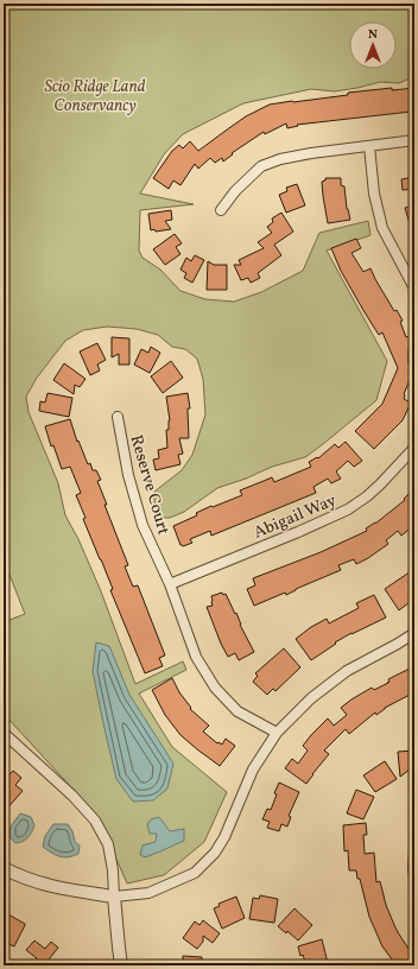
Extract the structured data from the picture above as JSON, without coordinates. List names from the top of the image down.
{
  "streets": {
    "street": ["Reserve Court", "Abigail Way"]
  },
  "crossings": [
    ["Reserve Court", "Abigail Way"]
  ],
  "parks": ["Scio Ridge Land Conservancy"],
  "north": "top"
}
